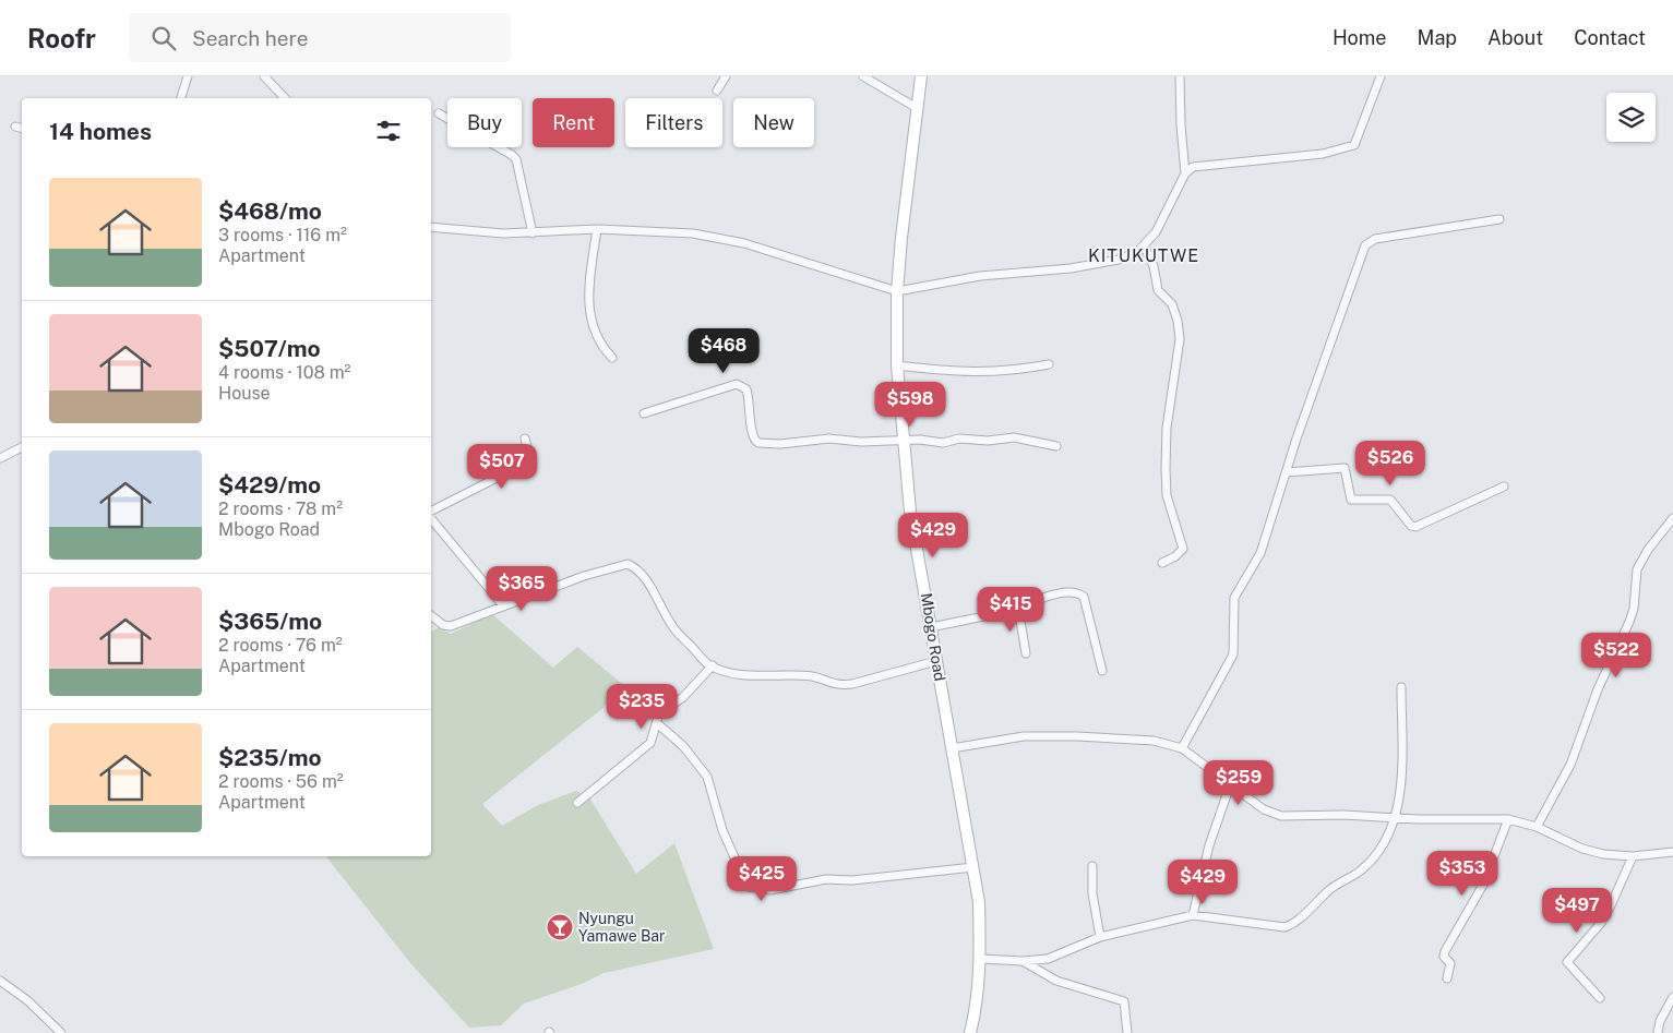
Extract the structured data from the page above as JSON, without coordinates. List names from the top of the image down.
{
  "streets": {
    "main road": ["Mbogo Road"]
  },
  "districts": ["KITUKUTWE"],
  "places": {
    "bar": ["Nyungu Yamawe Bar"]
  },
  "page": {
    "header": "Roofr",
    "search": "Search here",
    "nav": [
      "Home",
      "Map",
      "About",
      "Contact"
    ],
    "chip": [
      "Buy",
      "Rent",
      "Filters",
      "New"
    ],
    "heading": "14 homes",
    "list": [
      {
        "name": "$468/mo",
        "note": "3 rooms · 116 m² · Apartment"
      },
      {
        "name": "$507/mo",
        "note": "4 rooms · 108 m² · House"
      },
      {
        "name": "$429/mo",
        "note": "2 rooms · 78 m² · Mbogo Road"
      },
      {
        "name": "$365/mo",
        "note": "2 rooms · 76 m² · Apartment"
      },
      {
        "name": "$235/mo",
        "note": "2 rooms · 56 m² · Apartment"
      }
    ],
    "price": [
      "$468",
      "$598",
      "$526",
      "$507",
      "$429",
      "$365",
      "$415",
      "$522",
      "$235",
      "$259",
      "$353",
      "$425",
      "$429",
      "$497"
    ]
  }
}
